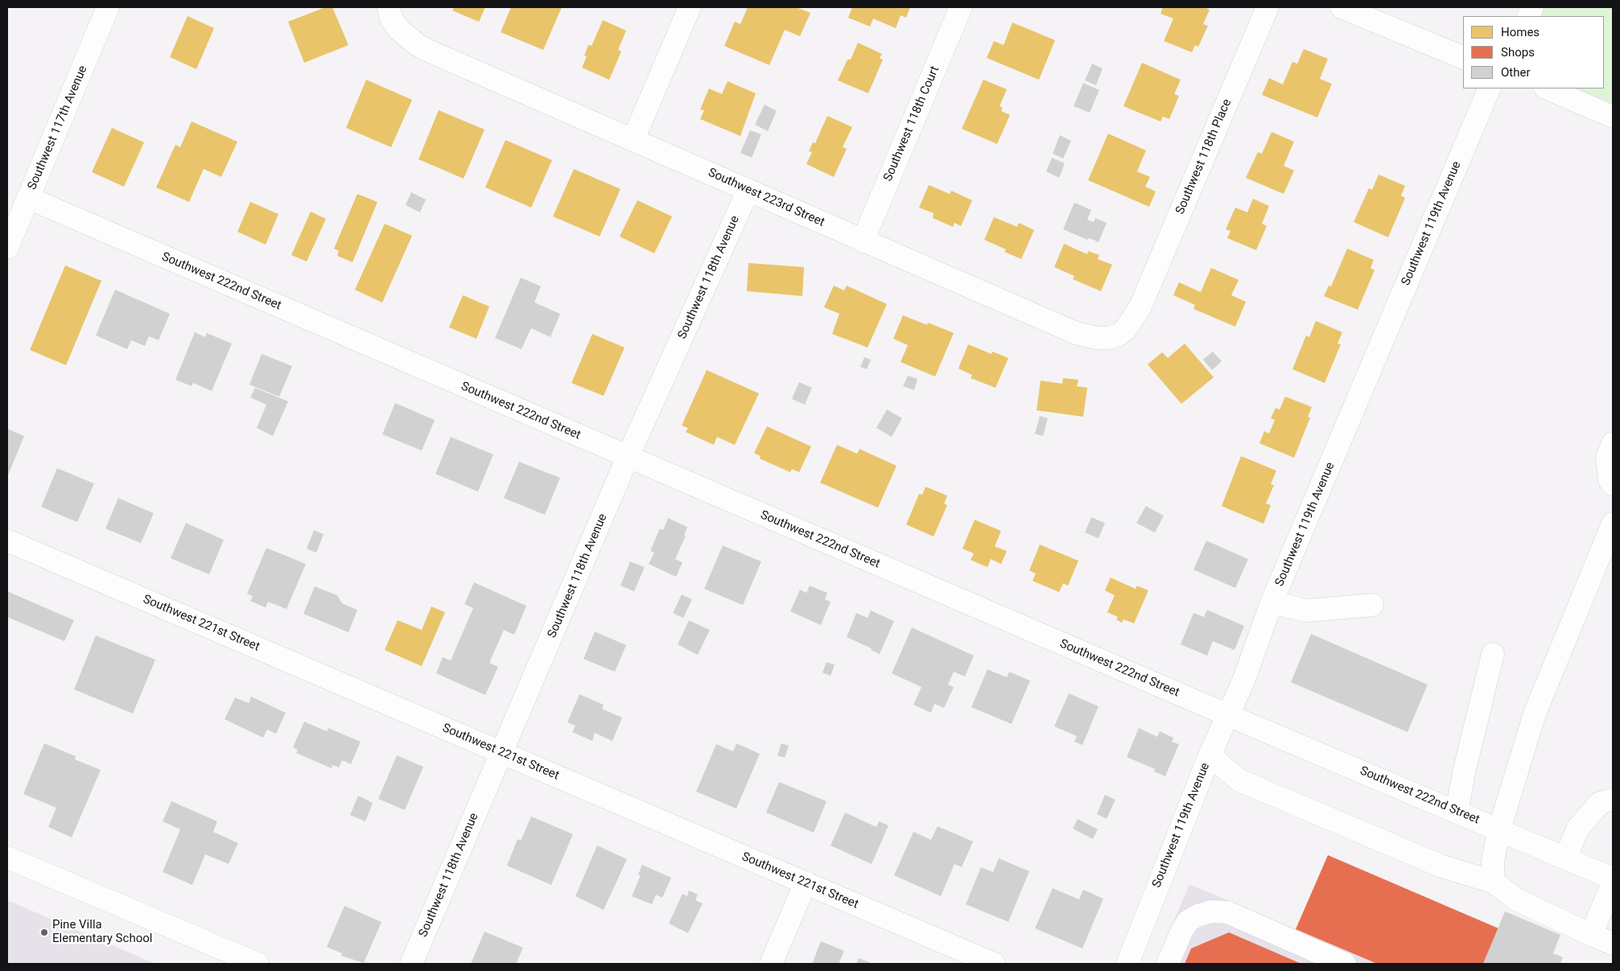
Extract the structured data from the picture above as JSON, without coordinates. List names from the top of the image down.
{
  "streets": {
    "street": [
      "Southwest 118th Court",
      "Southwest 117th Avenue",
      "Southwest 118th Place",
      "Southwest 223rd Street",
      "Southwest 119th Avenue",
      "Southwest 118th Avenue",
      "Southwest 222nd Street",
      "Southwest 221st Street"
    ]
  },
  "crossings": [
    ["Southwest 118th Court", "Southwest 223rd Street"],
    ["Southwest 117th Avenue", "Southwest 222nd Street"],
    ["Southwest 118th Place", "Southwest 223rd Street"],
    ["Southwest 223rd Street", "Southwest 118th Avenue"],
    ["Southwest 119th Avenue", "Southwest 222nd Street"],
    ["Southwest 118th Avenue", "Southwest 222nd Street"],
    ["Southwest 118th Avenue", "Southwest 221st Street"]
  ],
  "places": ["Pine Villa Elementary School"],
  "legend": ["Homes", "Shops", "Other"]
}
